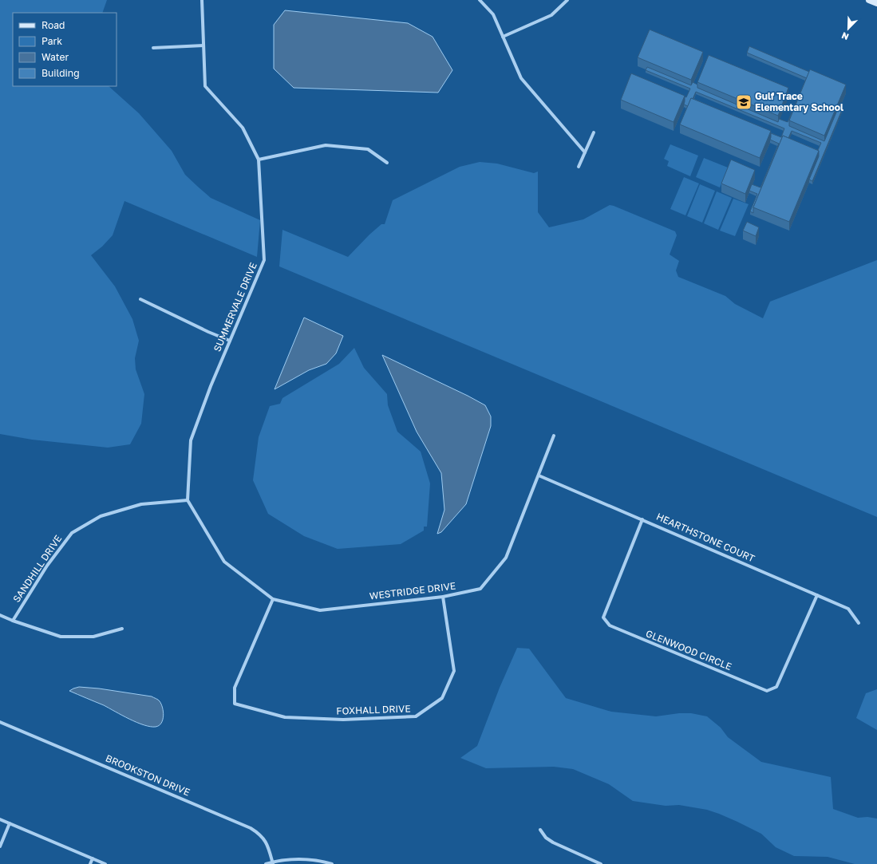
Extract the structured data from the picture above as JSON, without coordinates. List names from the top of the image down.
{
  "streets": {
    "street": [
      "SUMMERVALE DRIVE",
      "HEARTHSTONE COURT",
      "SANDHILL DRIVE",
      "WESTRIDGE DRIVE",
      "GLENWOOD CIRCLE",
      "FOXHALL DRIVE",
      "BROOKSTON DRIVE"
    ]
  },
  "crossings": [
    ["SUMMERVALE DRIVE", "SANDHILL DRIVE"],
    ["HEARTHSTONE COURT", "WESTRIDGE DRIVE"],
    ["HEARTHSTONE COURT", "GLENWOOD CIRCLE"],
    ["WESTRIDGE DRIVE", "FOXHALL DRIVE"]
  ],
  "places": {
    "school or university": ["Gulf Trace Elementary School"]
  },
  "legend": [
    "Road",
    "Park",
    "Water",
    "Building"
  ],
  "north": "bottom left"
}
